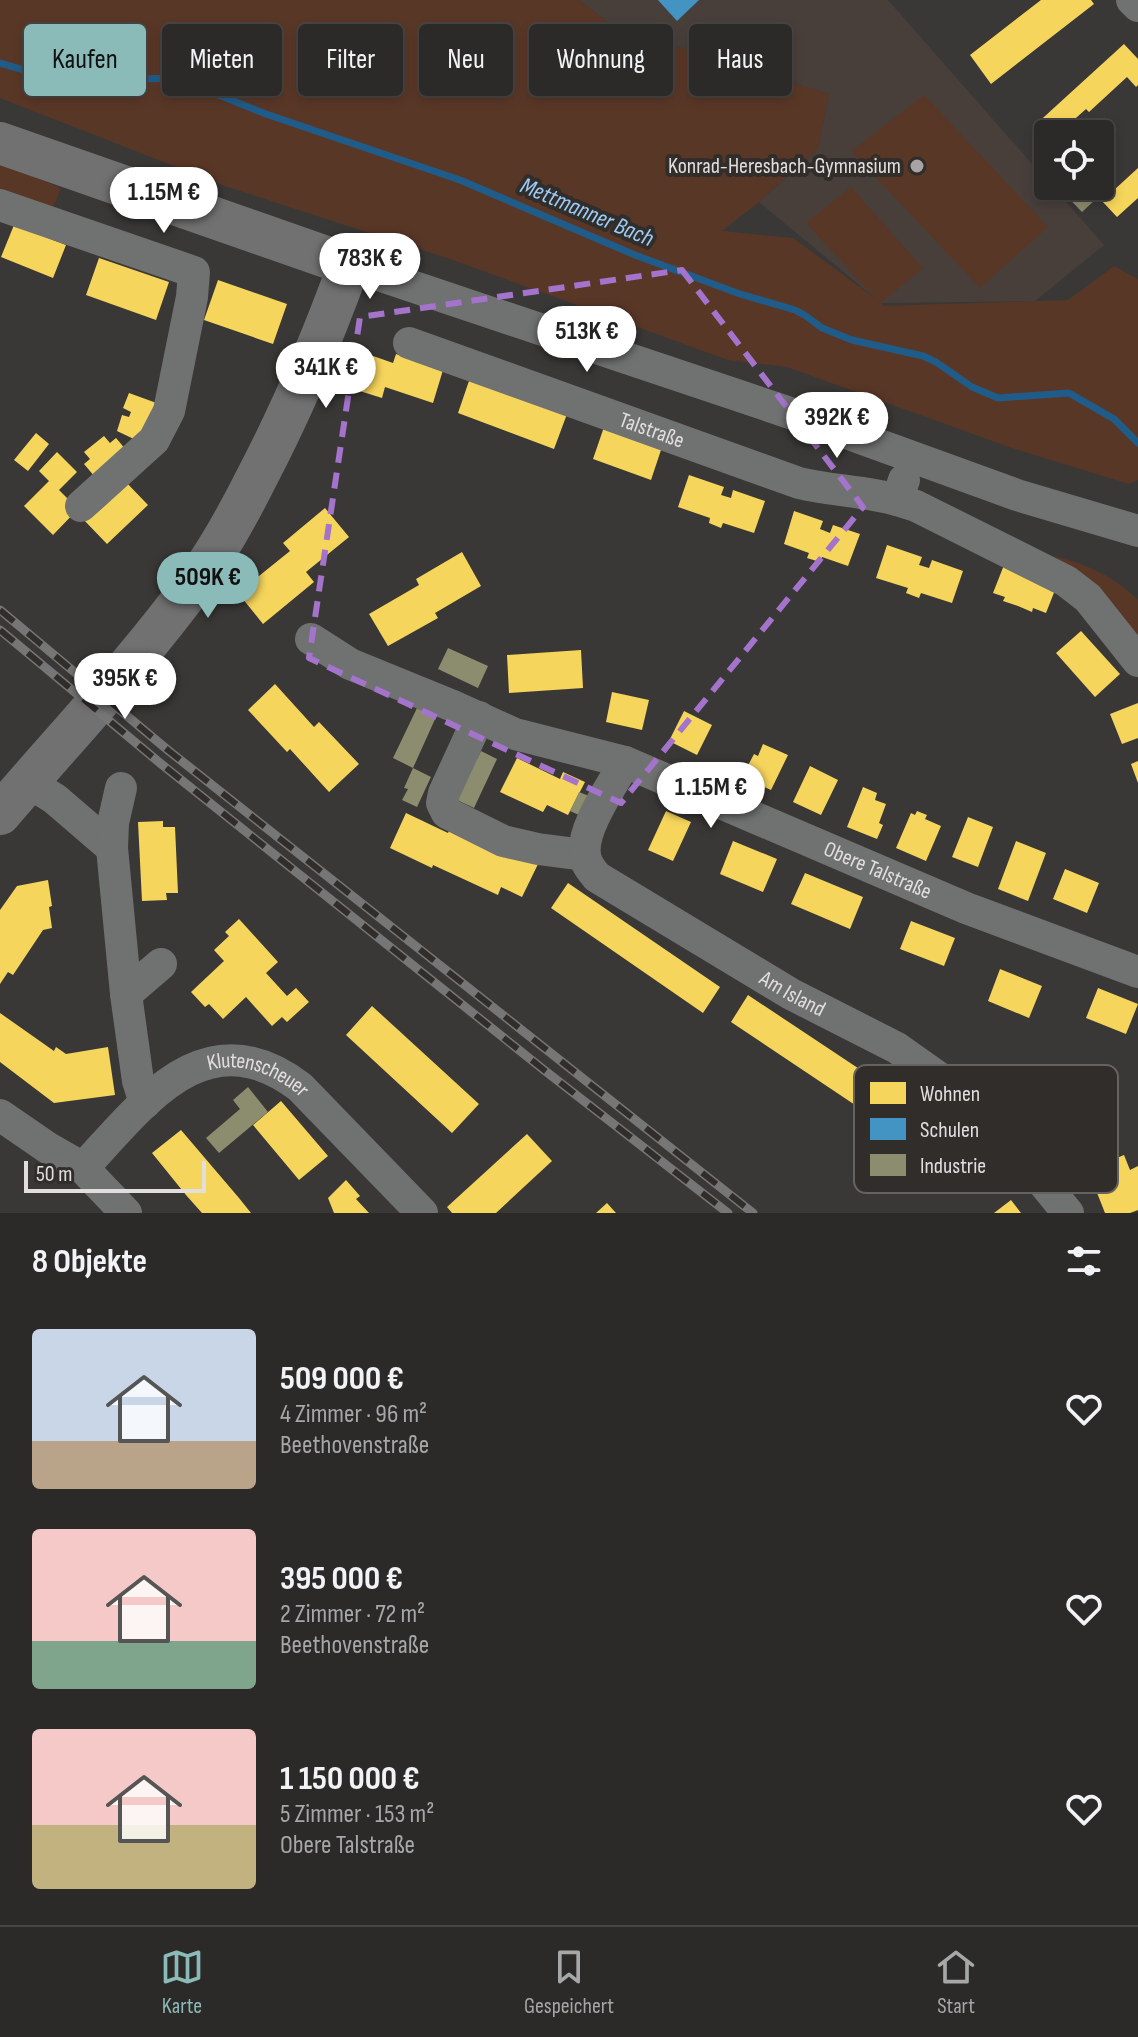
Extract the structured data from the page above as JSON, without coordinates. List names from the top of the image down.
{
  "streets": {
    "street": [
      "Talstraße",
      "Obere Talstraße",
      "Am Island",
      "Klutenscheuer"
    ]
  },
  "water": ["Mettmanner Bach"],
  "places": ["Konrad-Heresbach-Gymnasium"],
  "legend": ["Wohnen", "Schulen", "Industrie"],
  "scale_bar": "50 m",
  "page": {
    "chip": [
      "Kaufen",
      "Mieten",
      "Filter",
      "Neu",
      "Wohnung",
      "Haus"
    ],
    "price": [
      "1.15M €",
      "783K €",
      "513K €",
      "341K €",
      "392K €",
      "509K €",
      "395K €",
      "1.15M €"
    ],
    "scale": "50 m",
    "heading": "8 Objekte",
    "list": [
      {
        "name": "509 000 €",
        "note": "4 Zimmer · 96 m² · Beethovenstraße"
      },
      {
        "name": "395 000 €",
        "note": "2 Zimmer · 72 m² · Beethovenstraße"
      },
      {
        "name": "1 150 000 €",
        "note": "5 Zimmer · 153 m² · Obere Talstraße"
      }
    ],
    "tabs": ["Karte", "Gespeichert", "Start"]
  }
}
